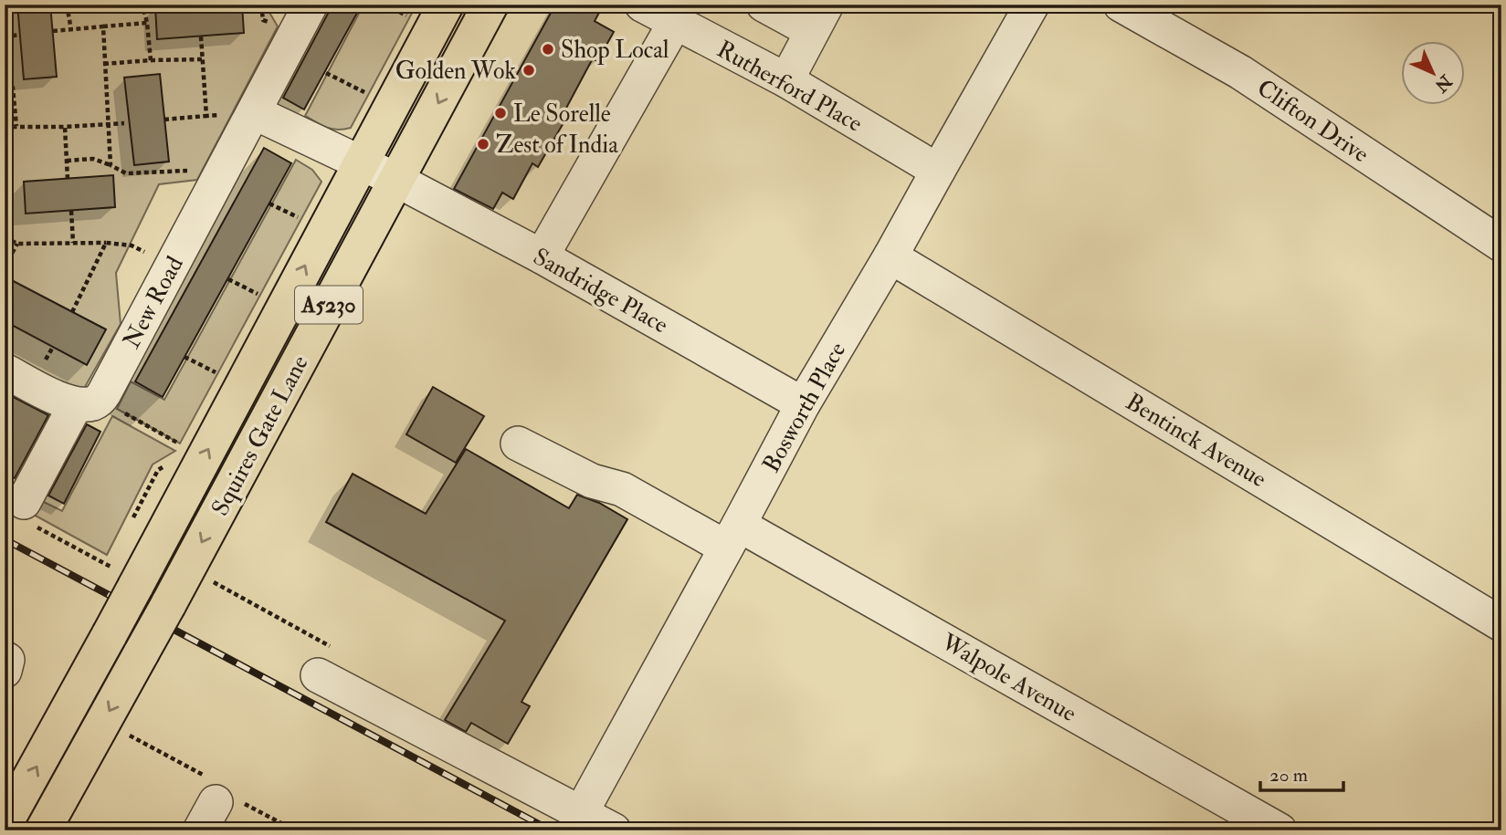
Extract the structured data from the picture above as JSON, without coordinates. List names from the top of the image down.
{
  "streets": {
    "main road": ["A5230", "Squires Gate Lane"],
    "street": [
      "Rutherford Place",
      "Clifton Drive",
      "Sandridge Place",
      "New Road",
      "Bosworth Place",
      "Bentinck Avenue",
      "Walpole Avenue"
    ]
  },
  "crossings": [
    ["Rutherford Place", "Bosworth Place"],
    ["Sandridge Place", "Bosworth Place"],
    ["Sandridge Place", "Squires Gate Lane"],
    ["Bosworth Place", "Bentinck Avenue"],
    ["Bosworth Place", "Walpole Avenue"]
  ],
  "places": [
    "Shop Local",
    "Golden Wok",
    "Le Sorelle",
    "Zest of India"
  ],
  "scale_bar": "20 m",
  "north": "bottom right"
}
